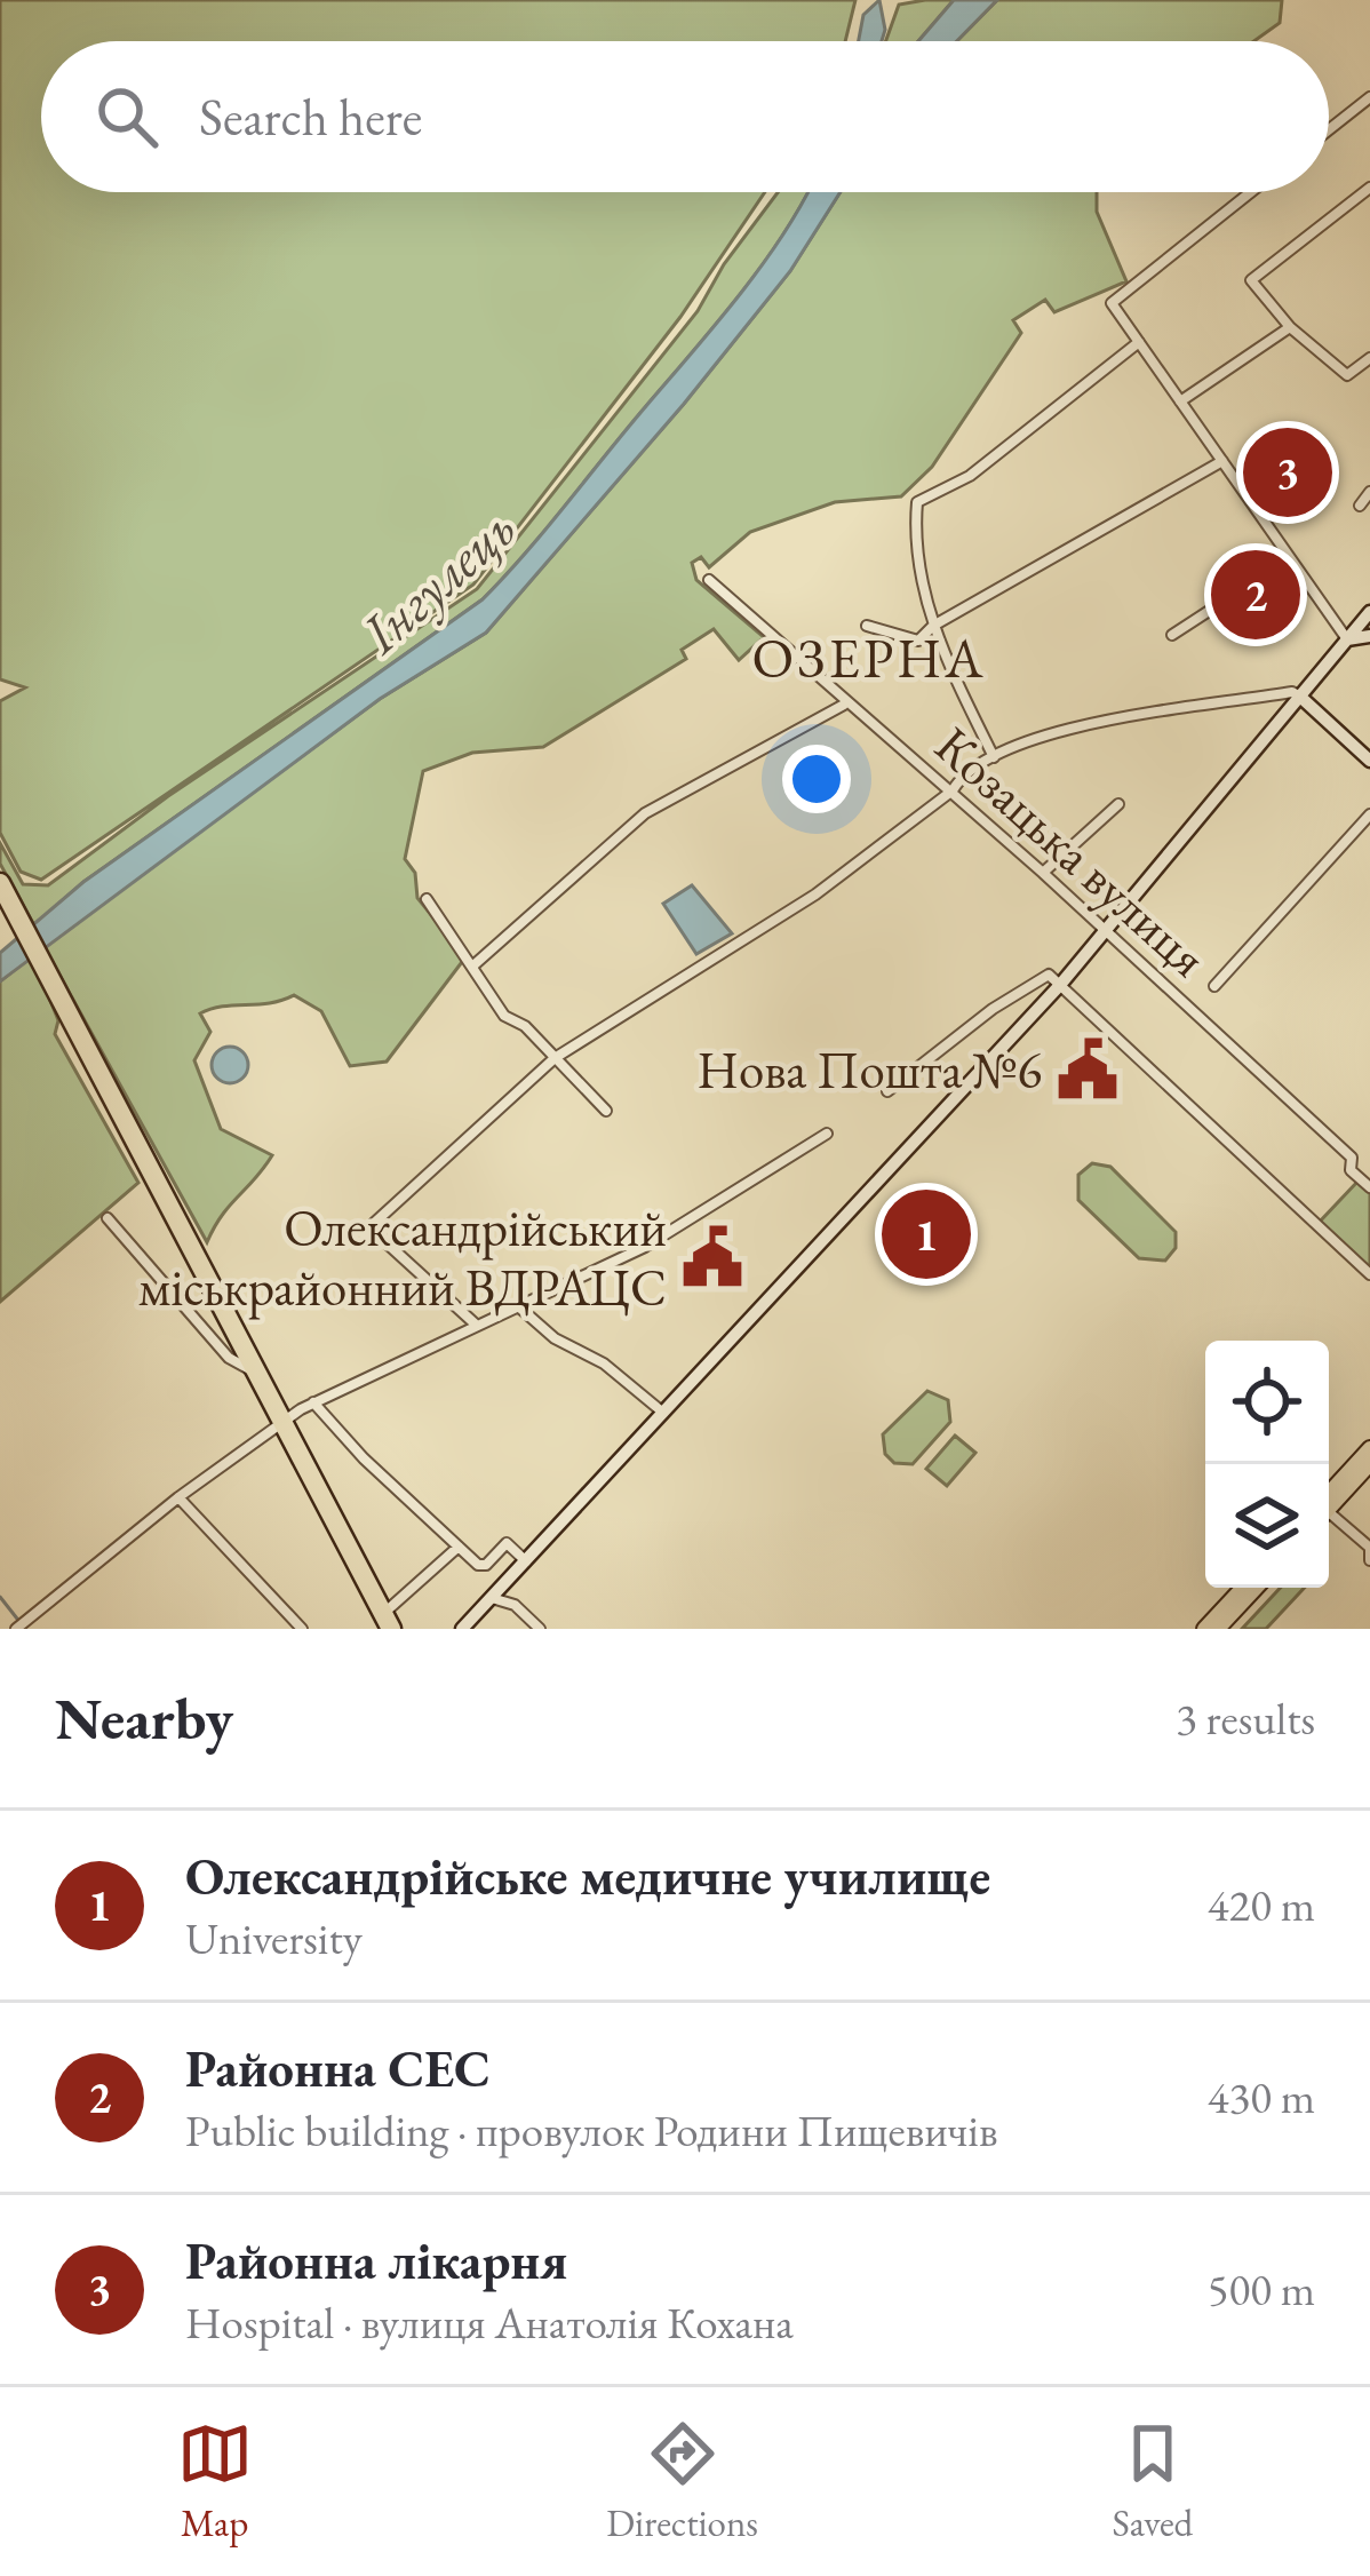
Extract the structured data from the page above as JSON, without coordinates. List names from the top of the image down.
{
  "streets": {
    "street": ["Козацька вулиця"]
  },
  "districts": ["ОЗЕРНА"],
  "water": ["Інгулець"],
  "places": {
    "public building": ["Нова Пошта №6", "Олександрійський міськрайонний ВДРАЦС"]
  },
  "page": {
    "search": "Search here",
    "pins": ["3", "2", "1"],
    "heading": ["Nearby", "3 results"],
    "list": [
      {
        "mark": "1",
        "name": "Олександрійське медичне училище",
        "note": "University",
        "value": "420 m"
      },
      {
        "mark": "2",
        "name": "Районна СЕС",
        "note": "Public building · провулок Родини Пищевичів",
        "value": "430 m"
      },
      {
        "mark": "3",
        "name": "Районна лікарня",
        "note": "Hospital · вулиця Анатолія Кохана",
        "value": "500 m"
      }
    ],
    "nav": ["Map", "Directions", "Saved"]
  }
}
